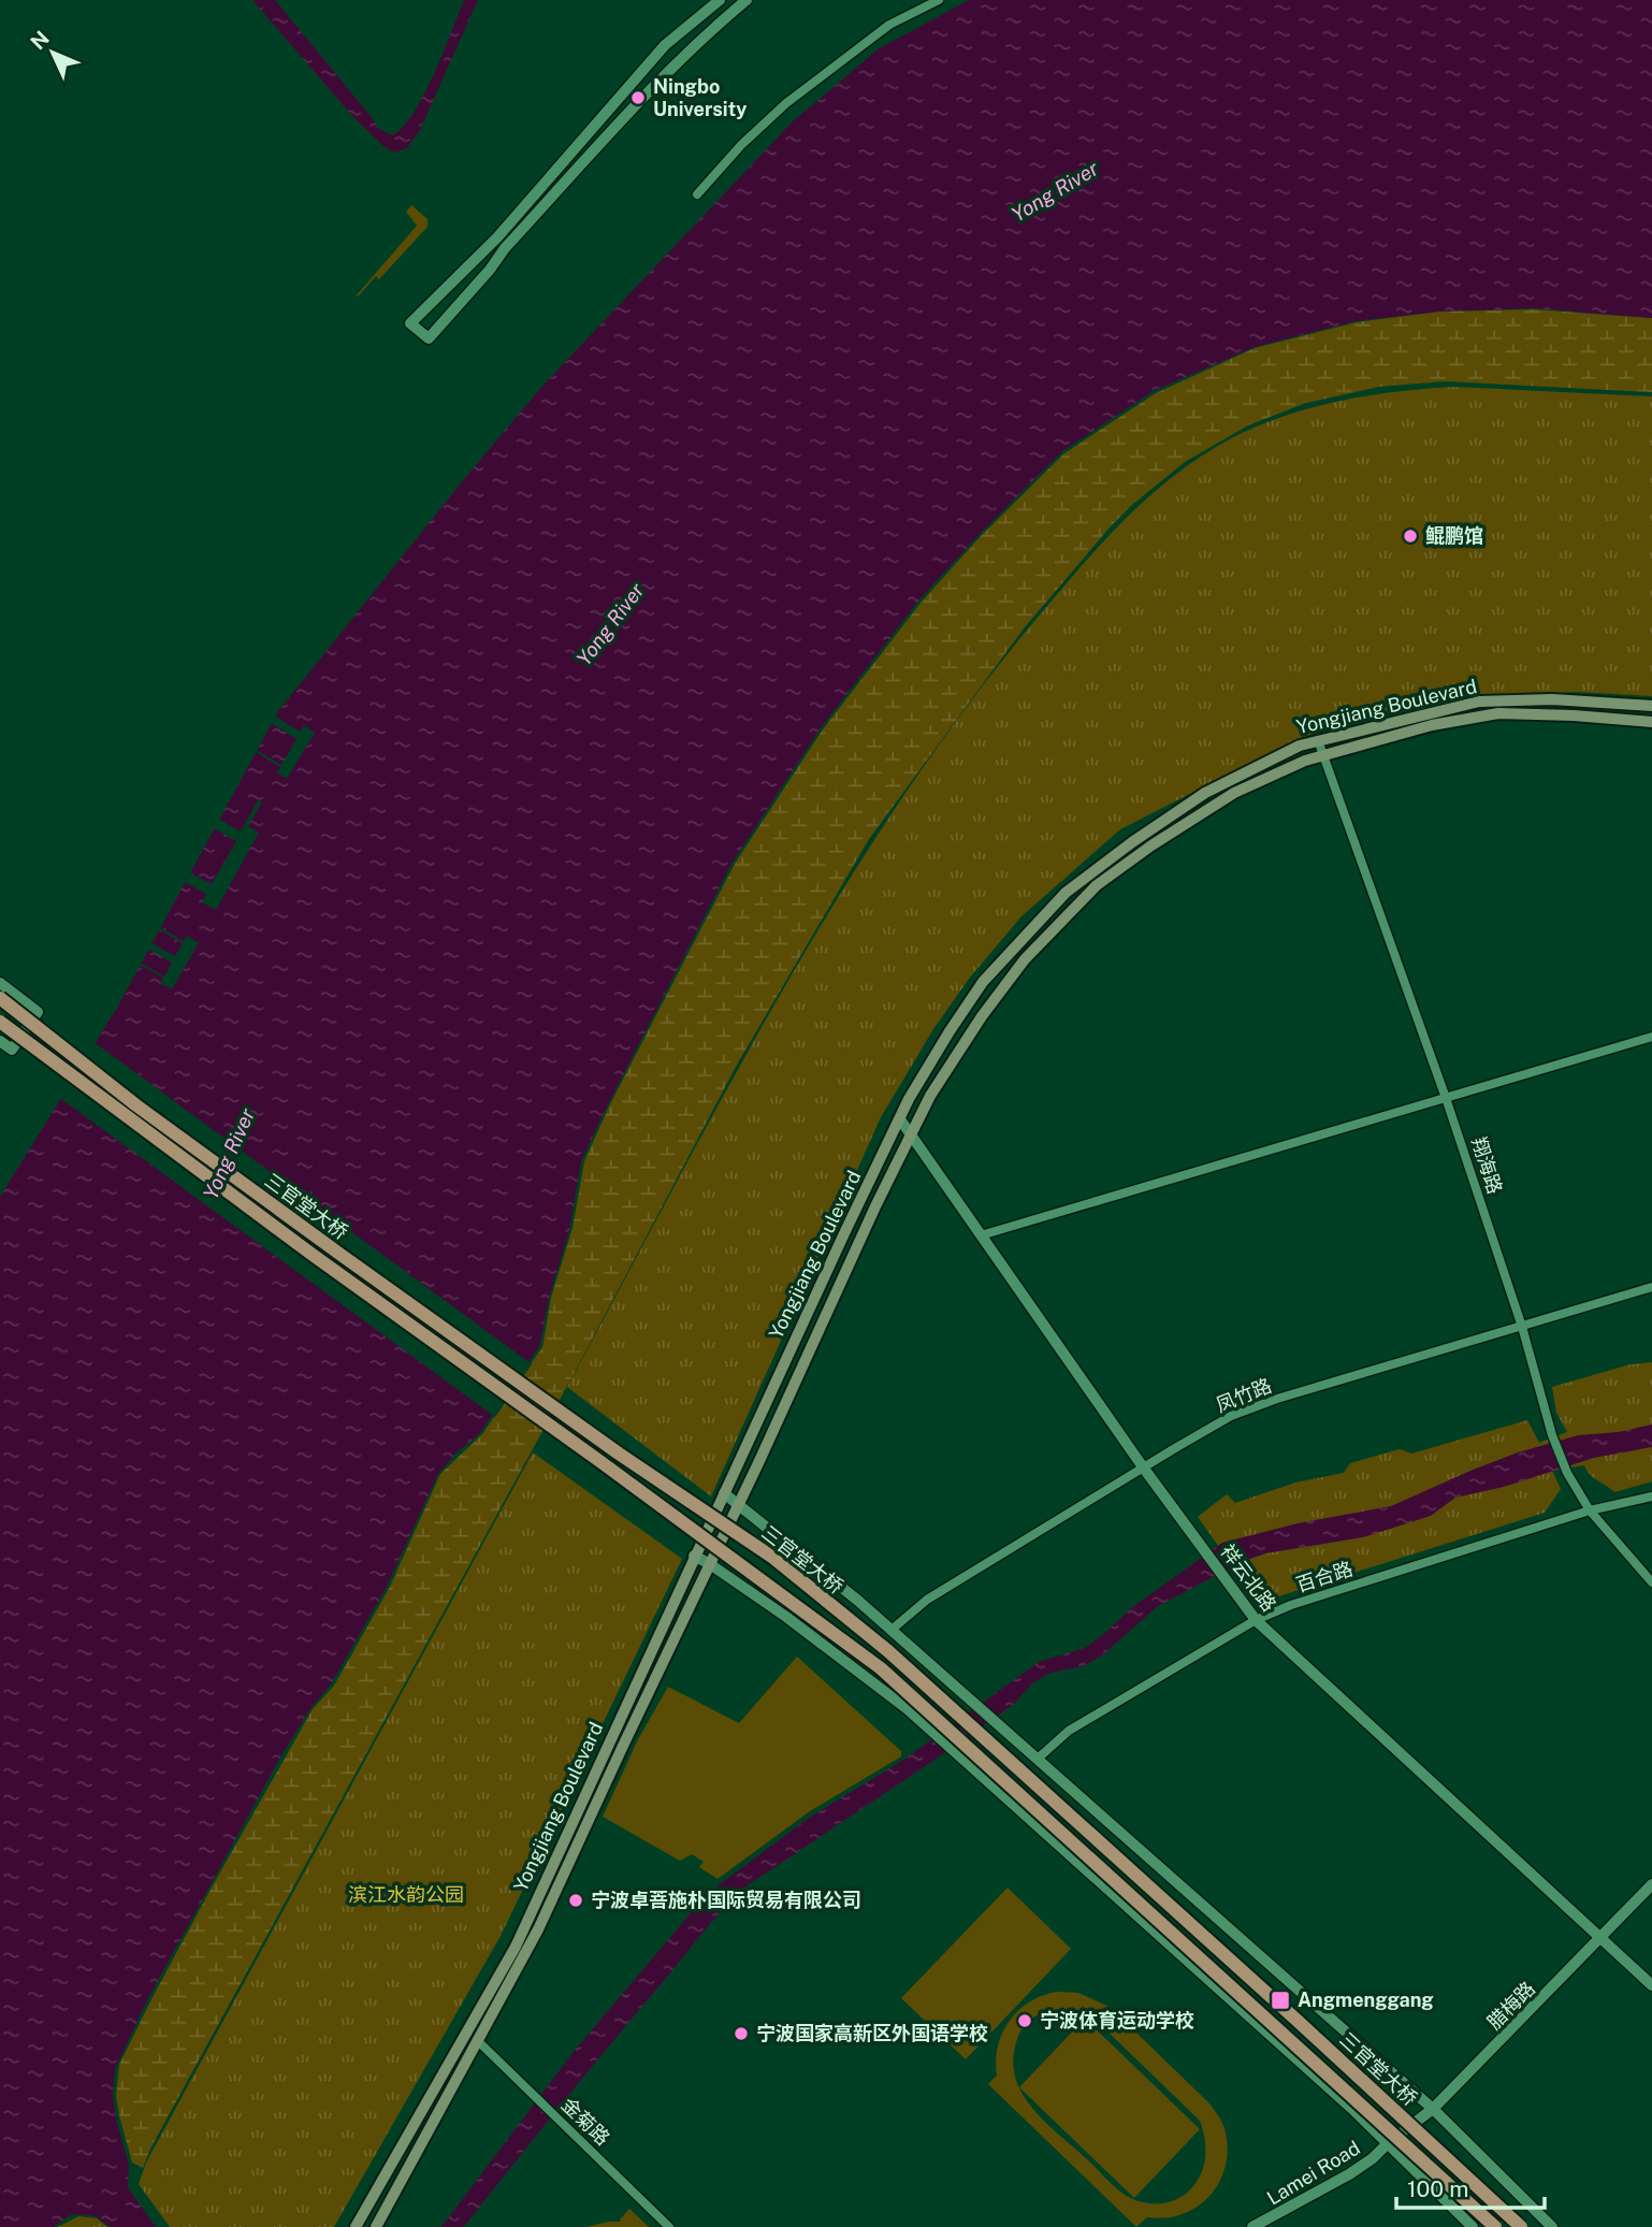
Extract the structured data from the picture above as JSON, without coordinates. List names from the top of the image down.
{
  "streets": {
    "main road": ["Yongjiang Boulevard", "三官堂大桥"],
    "street": [
      "翔海路",
      "凤竹路",
      "百合路",
      "祥云北路",
      "腊梅路",
      "金菊路",
      "Lamei Road"
    ]
  },
  "crossings": [
    ["Yongjiang Boulevard", "翔海路"],
    ["Yongjiang Boulevard", "祥云北路"],
    ["Yongjiang Boulevard", "金菊路"],
    ["翔海路", "凤竹路"],
    ["翔海路", "百合路"],
    ["凤竹路", "祥云北路"],
    ["百合路", "祥云北路"],
    ["祥云北路", "腊梅路"],
    ["腊梅路", "Lamei Road"]
  ],
  "water": ["Yong River"],
  "parks": ["滨江水韵公园"],
  "places": {
    "other": [
      "Ningbo University",
      "鲲鹏馆",
      "宁波卓菩施朴国际贸易有限公司",
      "宁波体育运动学校",
      "宁波国家高新区外国语学校"
    ],
    "transit": ["Angmenggang"]
  },
  "scale_bar": "100 m",
  "north": "top left"
}
